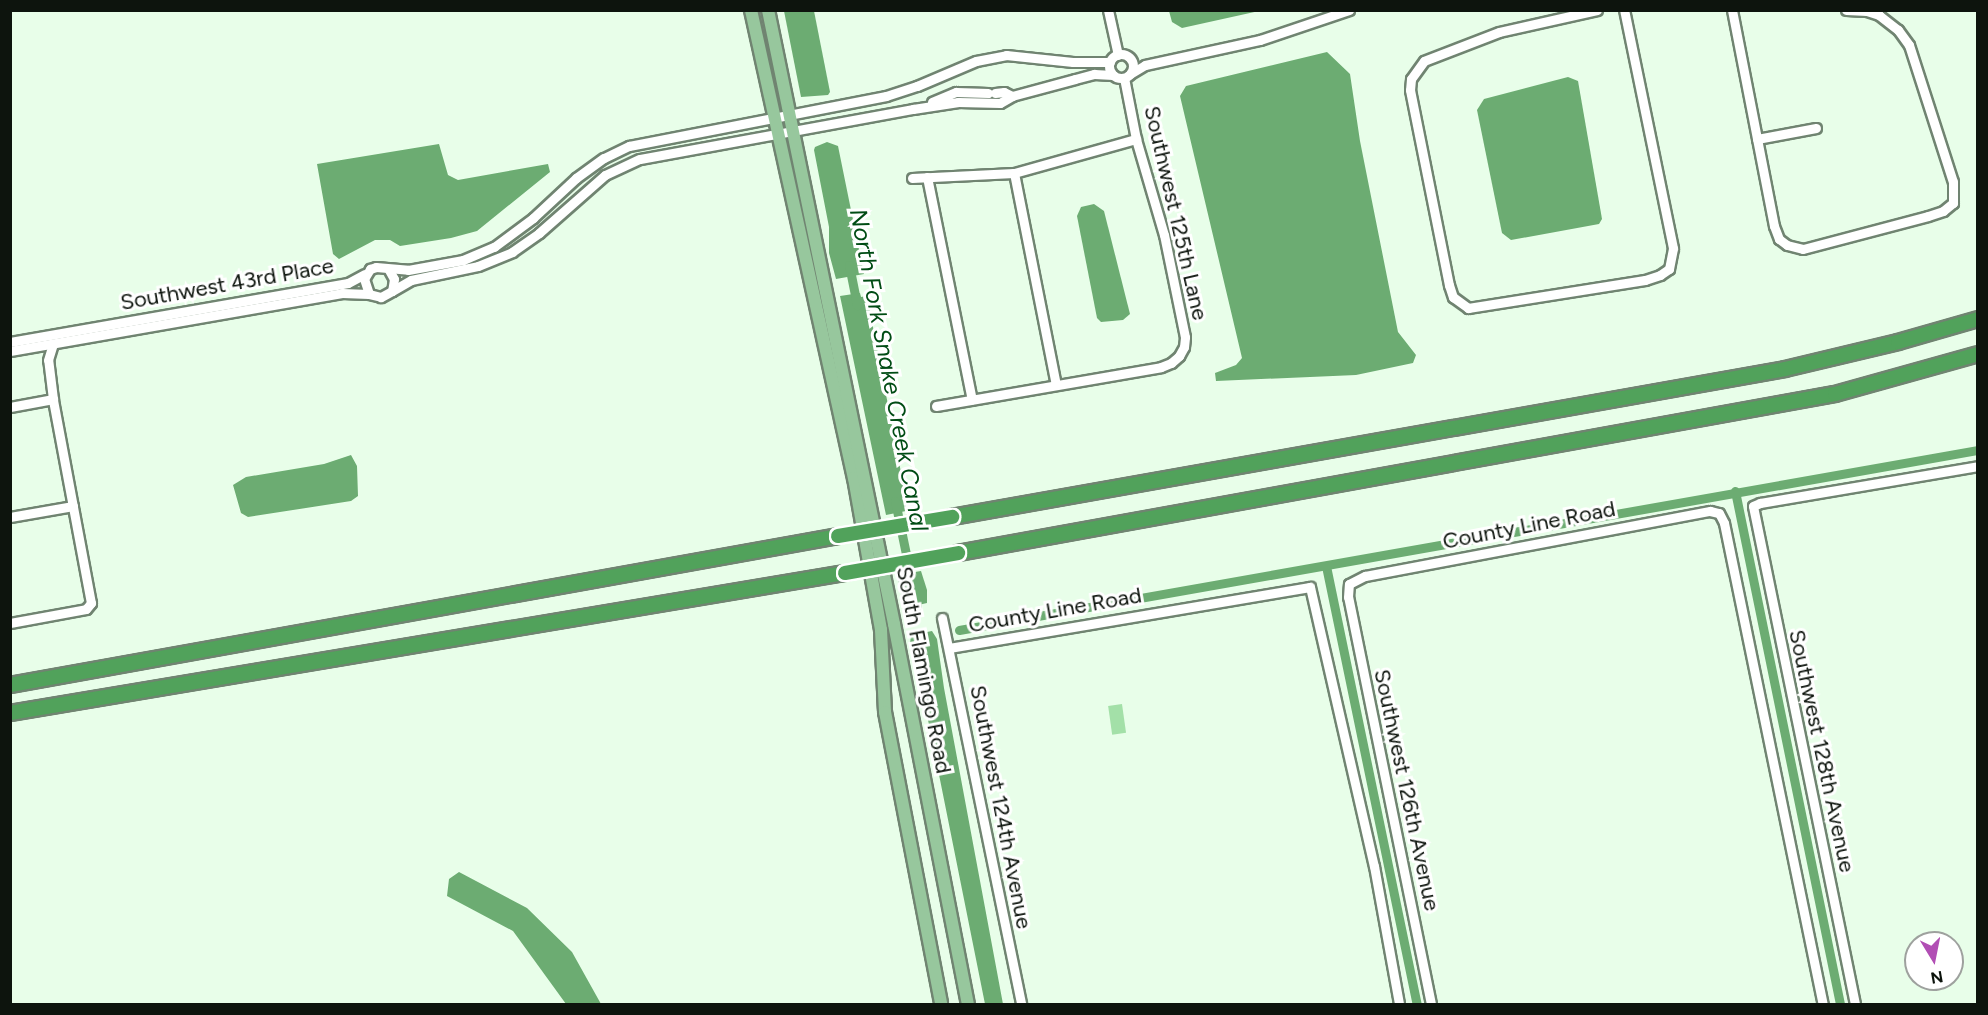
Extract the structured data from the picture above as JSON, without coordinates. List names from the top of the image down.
{
  "streets": {
    "main road": ["South Flamingo Road"],
    "street": [
      "Southwest 125th Lane",
      "Southwest 43rd Place",
      "County Line Road",
      "Southwest 128th Avenue",
      "Southwest 126th Avenue",
      "Southwest 124th Avenue"
    ]
  },
  "crossings": [
    ["County Line Road", "Southwest 126th Avenue"],
    ["County Line Road", "Southwest 124th Avenue"]
  ],
  "water": ["North Fork Snake Creek Canal"],
  "north": "bottom"
}
